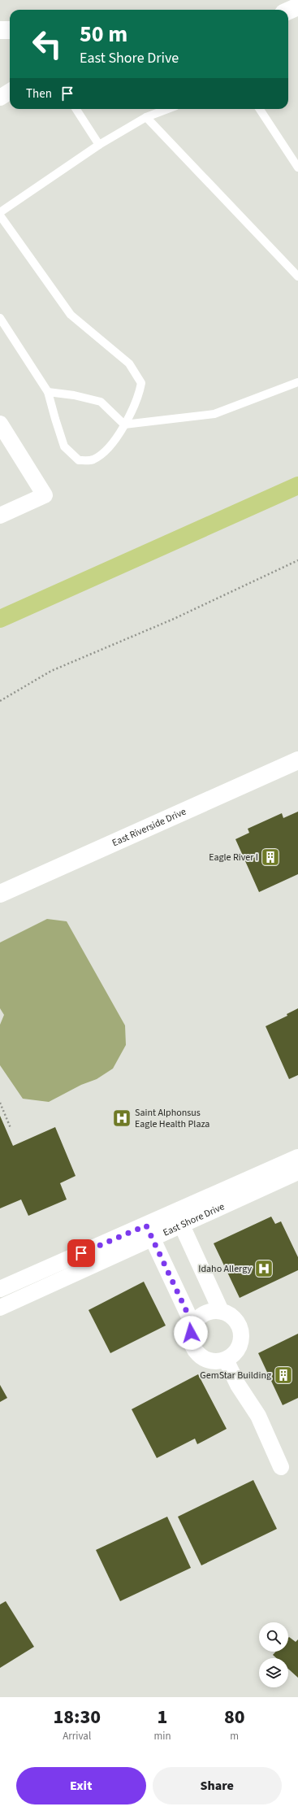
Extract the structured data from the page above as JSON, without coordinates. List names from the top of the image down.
{
  "streets": {
    "street": ["East Riverside Drive", "East Shore Drive"]
  },
  "places": {
    "building": ["Eagle River I", "GemStar Building"],
    "hospital": ["Saint Alphonsus Eagle Health Plaza", "Idaho Allergy"]
  },
  "page": {
    "turn": ["50 m", "East Shore Drive"],
    "then": "Then",
    "eta": [
      "18:30",
      "Arrival",
      "1",
      "min",
      "80",
      "m"
    ],
    "buttons": ["Exit", "Share"]
  }
}
